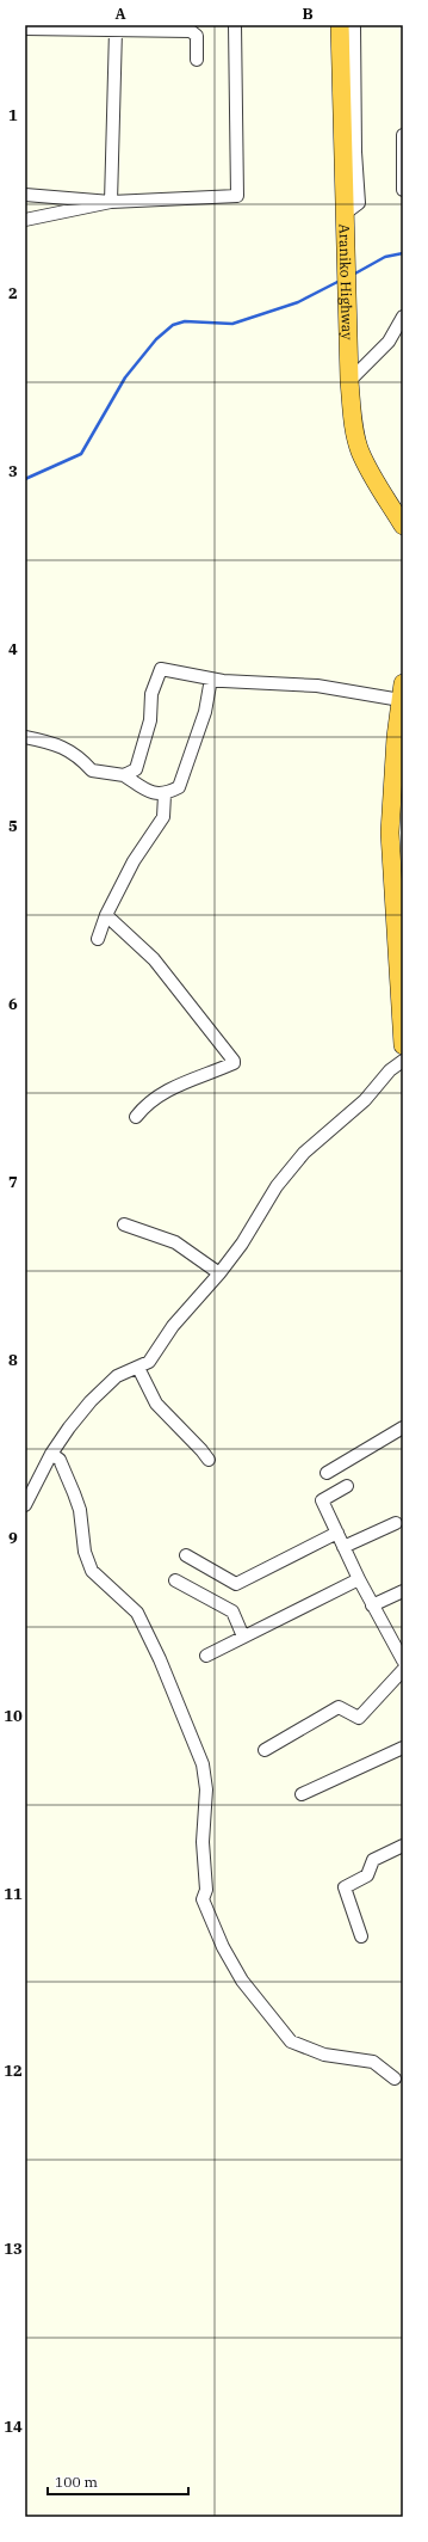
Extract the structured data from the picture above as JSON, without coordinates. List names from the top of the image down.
{
  "streets": {
    "highway": ["Araniko Highway"]
  },
  "scale_bar": "100 m",
  "grid": {
    "columns": ["A", "B"],
    "rows": [
      "1",
      "2",
      "3",
      "4",
      "5",
      "6",
      "7",
      "8",
      "9",
      "10",
      "11",
      "12",
      "13",
      "14"
    ]
  }
}
